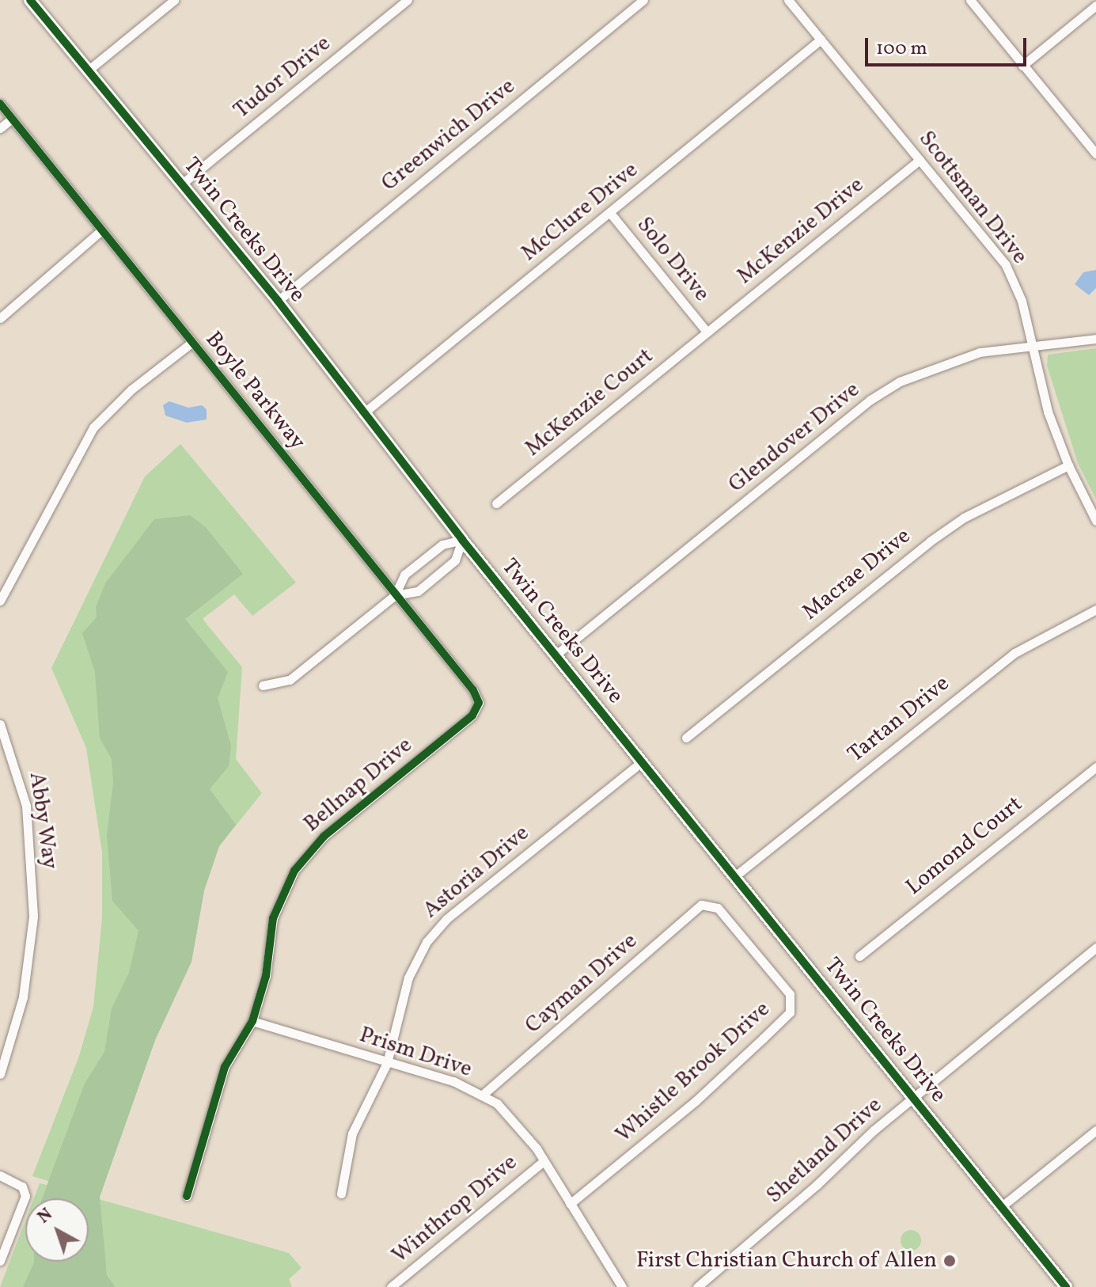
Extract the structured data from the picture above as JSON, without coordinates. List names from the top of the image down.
{
  "streets": {
    "street": [
      "Tudor Drive",
      "Greenwich Drive",
      "Scottsman Drive",
      "McClure Drive",
      "Twin Creeks Drive",
      "McKenzie Drive",
      "Solo Drive",
      "Boyle Parkway",
      "McKenzie Court",
      "Glendover Drive",
      "Macrae Drive",
      "Tartan Drive",
      "Bellnap Drive",
      "Abby Way",
      "Lomond Court",
      "Astoria Drive",
      "Cayman Drive",
      "Prism Drive",
      "Whistle Brook Drive",
      "Shetland Drive",
      "Winthrop Drive"
    ]
  },
  "crossings": [
    ["Tudor Drive", "Twin Creeks Drive"],
    ["Greenwich Drive", "Twin Creeks Drive"],
    ["Scottsman Drive", "McClure Drive"],
    ["Scottsman Drive", "McKenzie Drive"],
    ["Scottsman Drive", "Glendover Drive"],
    ["Scottsman Drive", "Macrae Drive"],
    ["McClure Drive", "Twin Creeks Drive"],
    ["McClure Drive", "Solo Drive"],
    ["Twin Creeks Drive", "Glendover Drive"],
    ["Twin Creeks Drive", "Tartan Drive"],
    ["Twin Creeks Drive", "Astoria Drive"],
    ["Twin Creeks Drive", "Shetland Drive"],
    ["McKenzie Drive", "Solo Drive"],
    ["McKenzie Drive", "McKenzie Court"],
    ["Solo Drive", "McKenzie Court"],
    ["Boyle Parkway", "Bellnap Drive"],
    ["Bellnap Drive", "Prism Drive"],
    ["Astoria Drive", "Prism Drive"],
    ["Cayman Drive", "Prism Drive"],
    ["Cayman Drive", "Whistle Brook Drive"],
    ["Prism Drive", "Whistle Brook Drive"],
    ["Prism Drive", "Winthrop Drive"]
  ],
  "places": ["First Christian Church of Allen"],
  "scale_bar": "100 m",
  "north": "top left"
}
